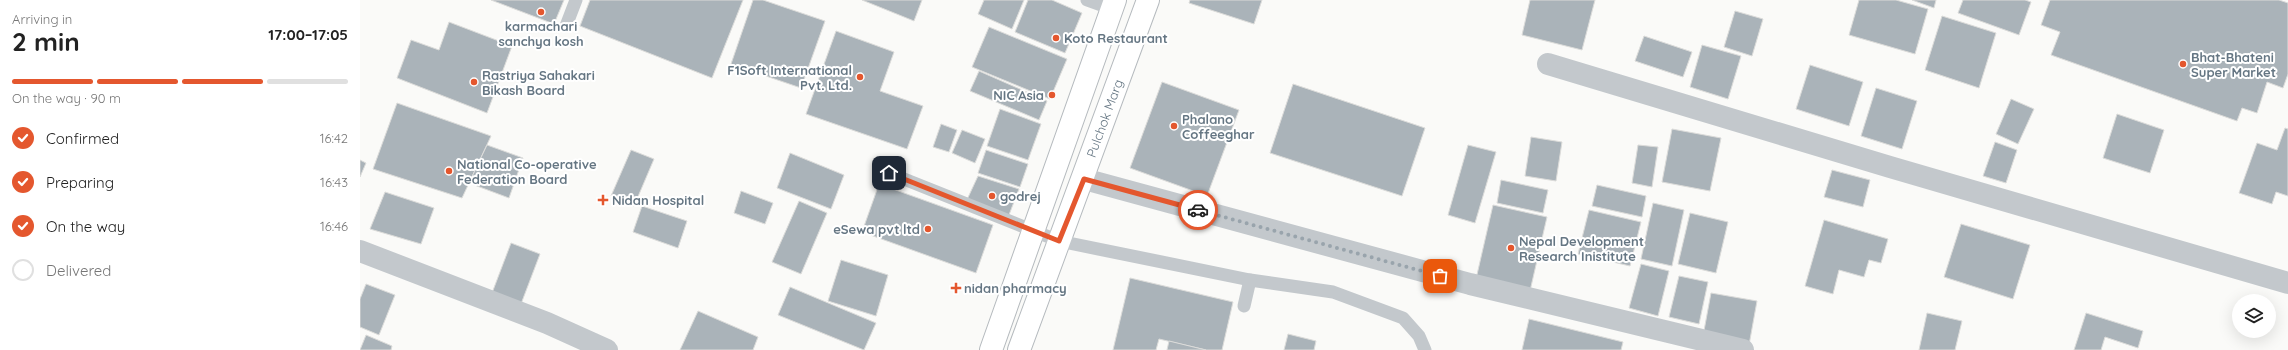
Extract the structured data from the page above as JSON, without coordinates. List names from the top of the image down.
{
  "streets": {
    "main road": ["Pulchok Marg"]
  },
  "places": {
    "other": [
      "karmachari sanchya kosh",
      "Koto Restaurant",
      "Bhat-Bhateni Super Market",
      "F1Soft International Pvt. Ltd.",
      "Rastriya Sahakari Bikash Board",
      "NIC Asia",
      "Phalano Coffeeghar",
      "National Co-operative Federation Board",
      "godrej",
      "eSewa pvt ltd",
      "Nepal Development Research Inistitute"
    ],
    "health": ["Nidan Hospital", "nidan pharmacy"]
  },
  "page": {
    "heading": ["2 min", "Arriving in", "17:00–17:05"],
    "bar": "On the way · 90 m",
    "list": [
      ["Confirmed", "16:42"],
      ["Preparing", "16:43"],
      ["On the way", "16:46"],
      "Delivered"
    ]
  }
}
